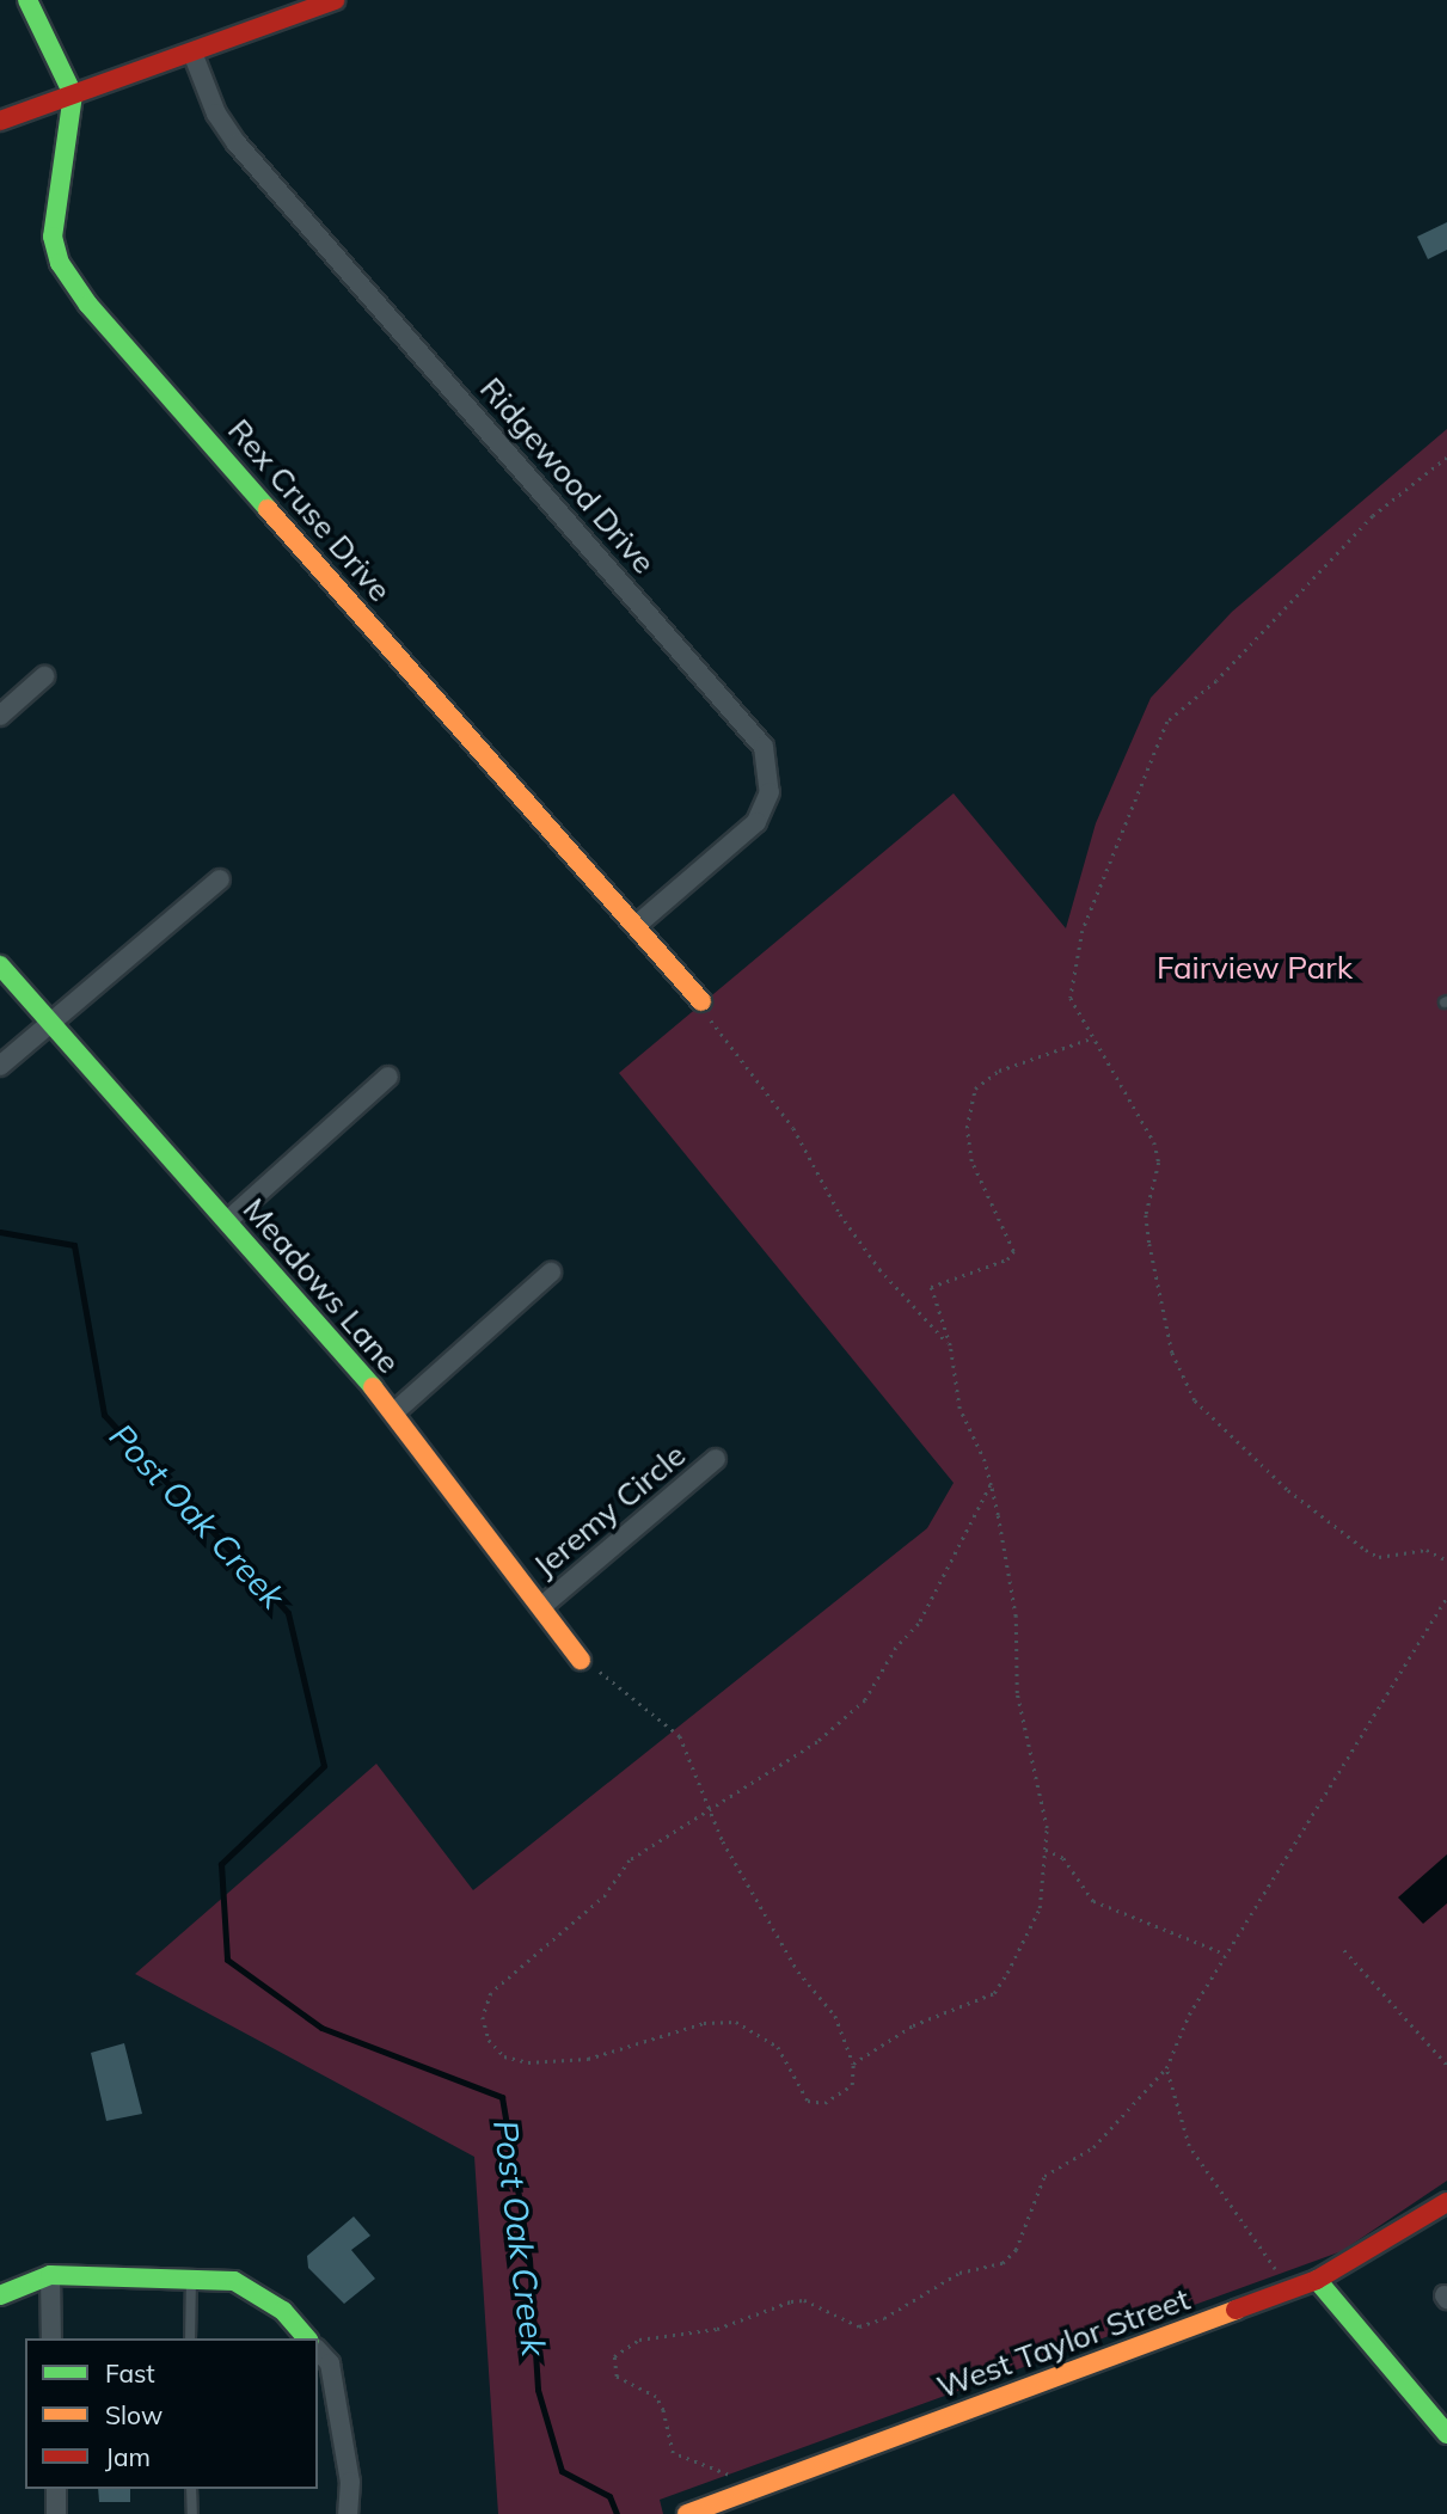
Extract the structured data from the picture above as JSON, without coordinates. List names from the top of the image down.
{
  "streets": {
    "street": [
      "Ridgewood Drive",
      "Rex Cruse Drive",
      "Meadows Lane",
      "Jeremy Circle",
      "West Taylor Street"
    ]
  },
  "crossings": [
    ["Ridgewood Drive", "Rex Cruse Drive"],
    ["Meadows Lane", "Jeremy Circle"]
  ],
  "water": ["Post Oak Creek"],
  "parks": ["Fairview Park"],
  "legend": ["Fast", "Slow", "Jam"]
}
